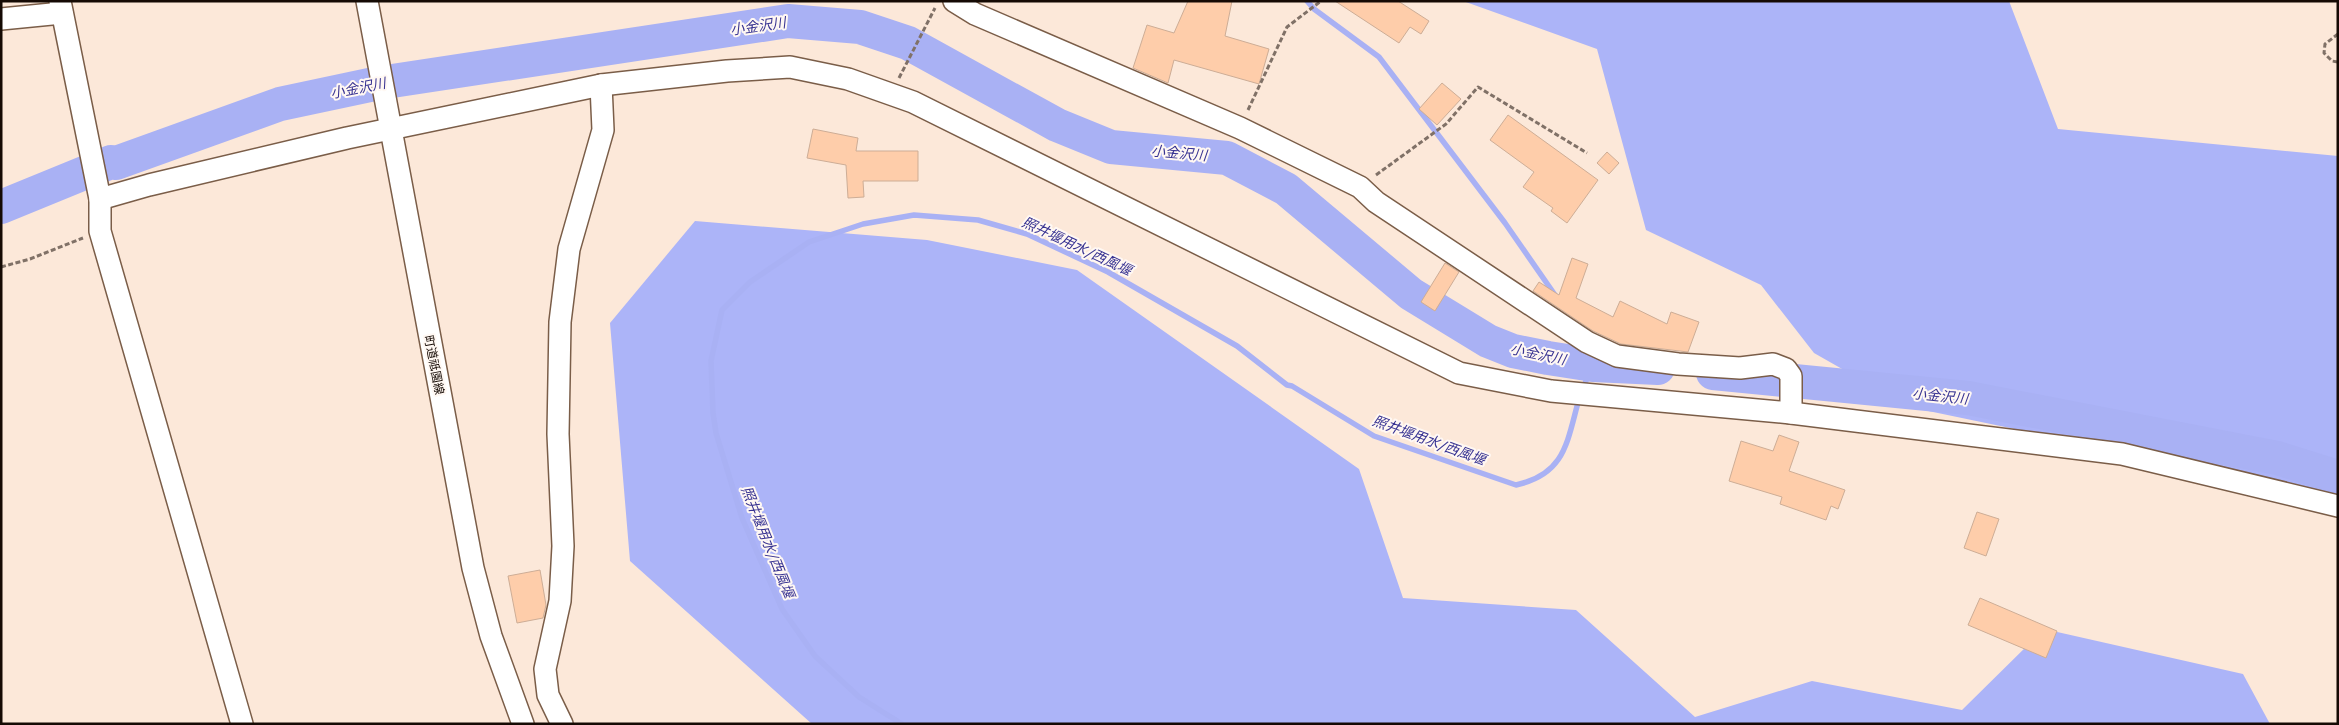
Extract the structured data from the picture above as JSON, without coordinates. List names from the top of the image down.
{
  "streets": {
    "street": ["町道祗園線"]
  },
  "water": ["小金沢川", "照井堰用水/西風堰"]
}
